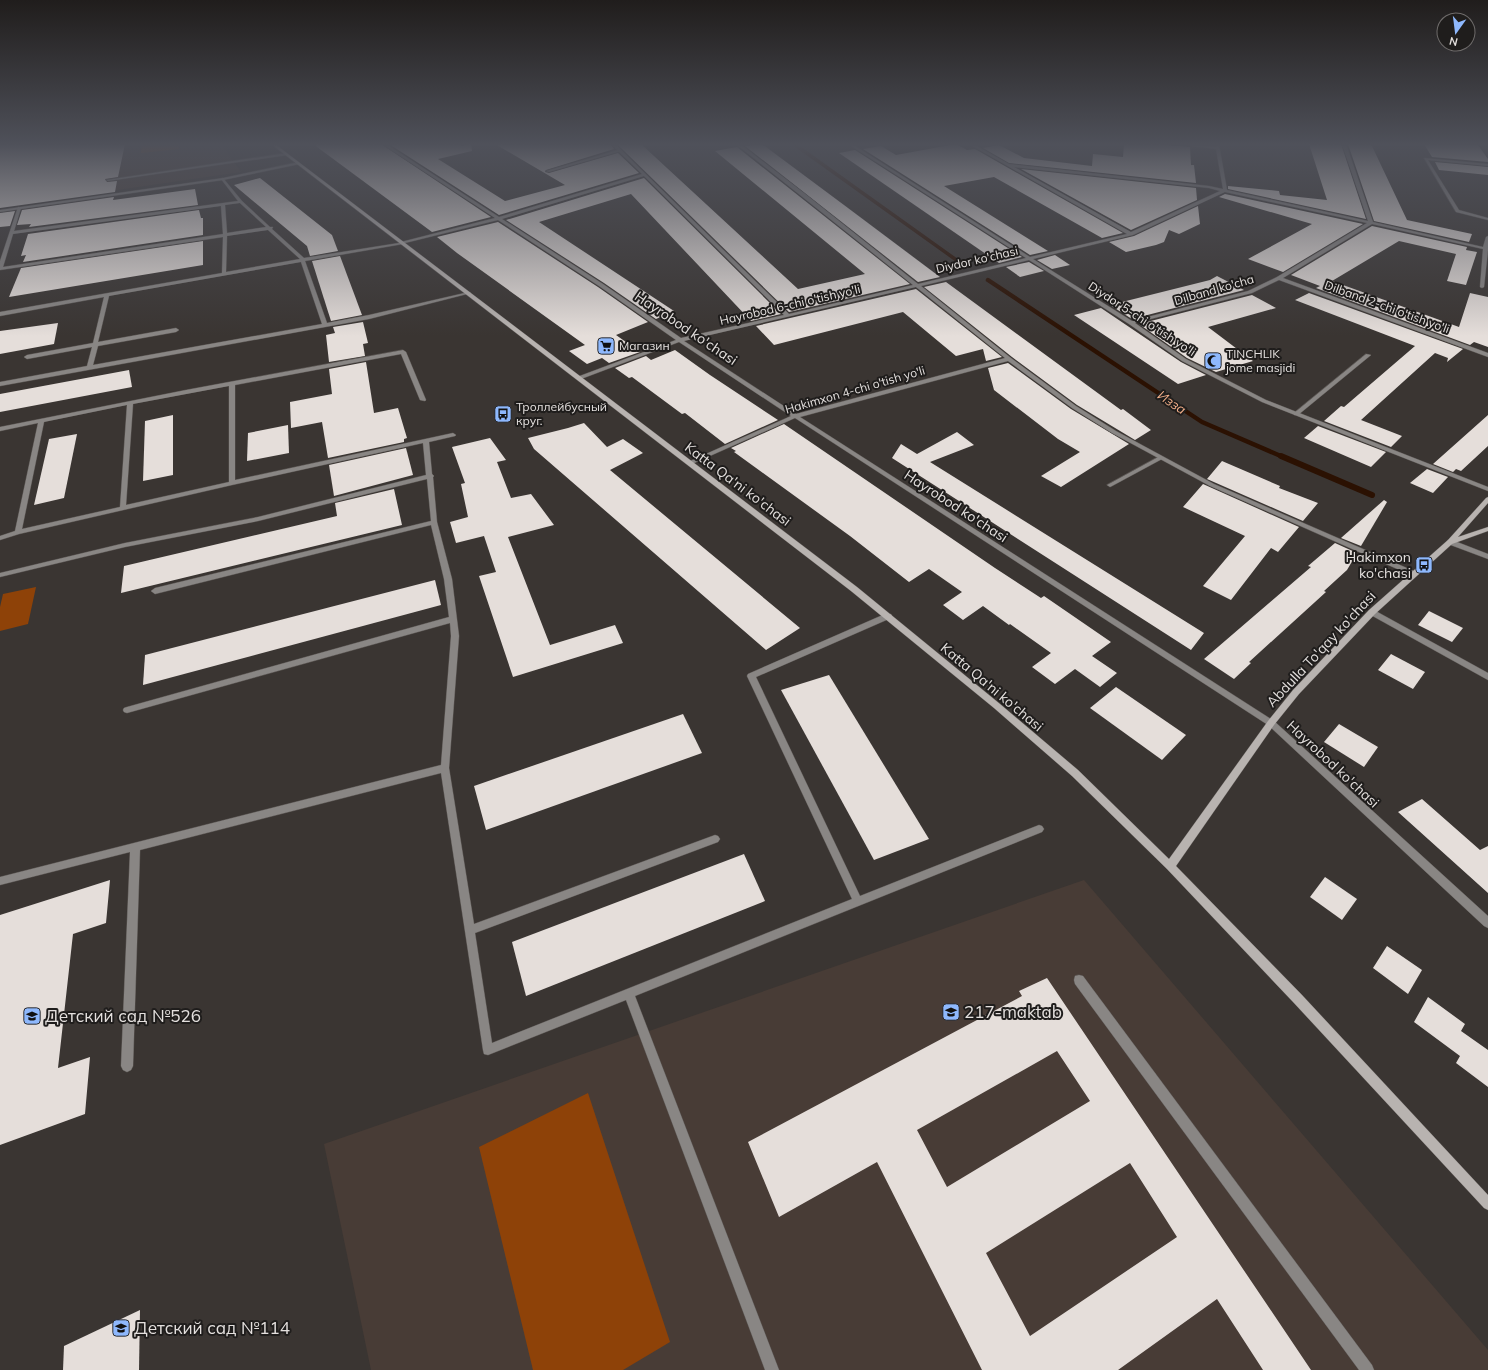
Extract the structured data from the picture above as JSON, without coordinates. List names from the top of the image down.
{
  "streets": {
    "main road": ["Katta Qa'ni ko'chasi", "Abdulla To'qay ko'chasi"],
    "street": [
      "Diydor ko'chasi",
      "Dilband ko'cha",
      "Hayrobod 6-chi o'tish yo'li",
      "Dilband 2-chi o'tish yo'li",
      "Diydor 5-chi o'tish yo'li",
      "Hayrobod ko'chasi",
      "Hakimxon 4-chi o'tish yo'li"
    ]
  },
  "crossings": [
    ["Diydor ko'chasi", "Hayrobod 6-chi o'tish yo'li"],
    ["Diydor ko'chasi", "Diydor 5-chi o'tish yo'li"],
    ["Dilband ko'cha", "Dilband 2-chi o'tish yo'li"],
    ["Dilband ko'cha", "Diydor 5-chi o'tish yo'li"],
    ["Hayrobod 6-chi o'tish yo'li", "Hayrobod ko'chasi"],
    ["Hayrobod 6-chi o'tish yo'li", "Katta Qa'ni ko'chasi"],
    ["Hayrobod ko'chasi", "Hakimxon 4-chi o'tish yo'li"],
    ["Hayrobod ko'chasi", "Abdulla To'qay ko'chasi"],
    ["Hakimxon 4-chi o'tish yo'li", "Katta Qa'ni ko'chasi"],
    ["Katta Qa'ni ko'chasi", "Abdulla To'qay ko'chasi"]
  ],
  "water": ["Изза"],
  "places": {
    "supermarket": ["Магазин"],
    "mosque": ["TINCHLIK jome masjidi"],
    "bus stop": ["Троллейбусный круг.", "Hakimxon ko'chasi"],
    "school or university": ["217-maktab", "Детский сад №526", "Детский сад №114"]
  },
  "north": "bottom"
}
